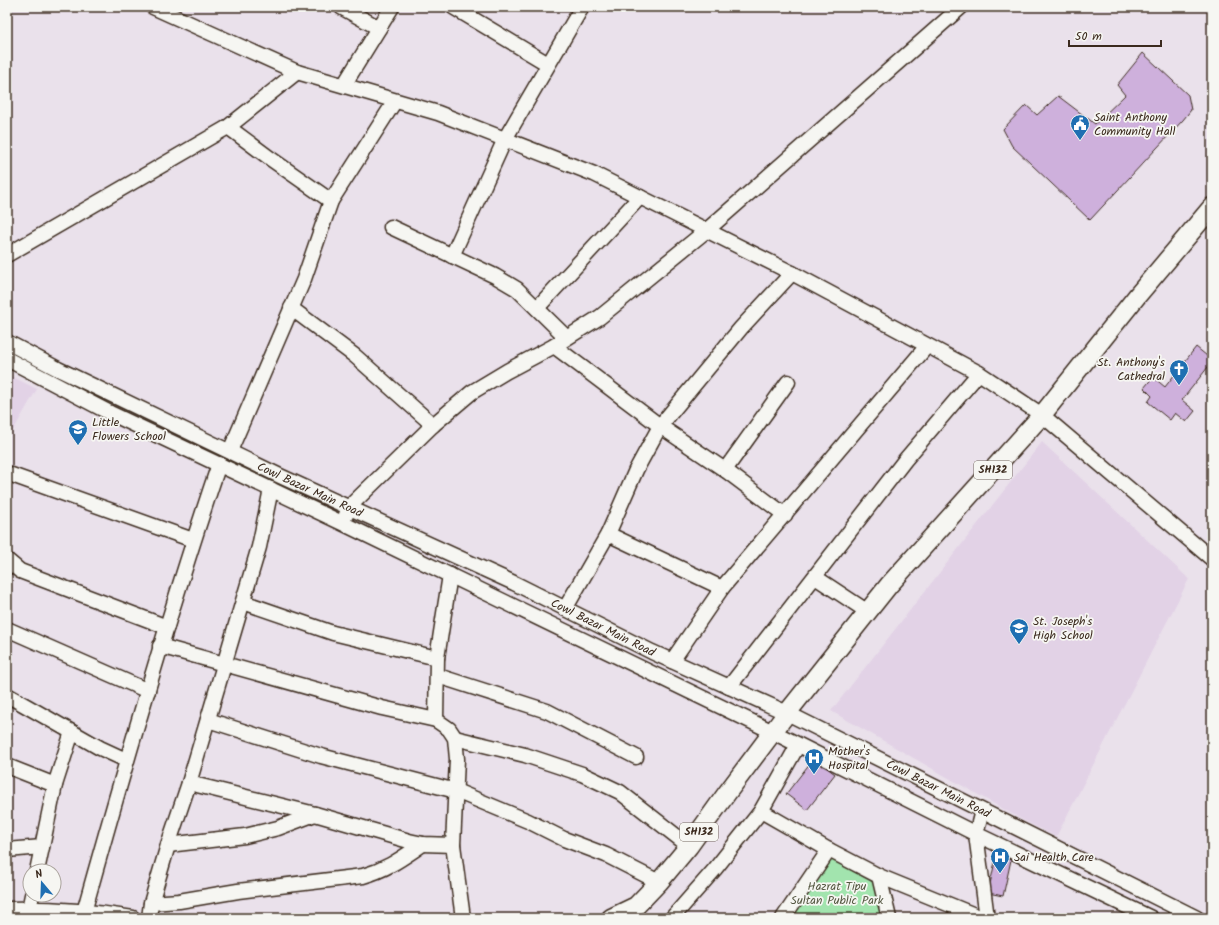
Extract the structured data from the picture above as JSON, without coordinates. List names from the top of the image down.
{
  "streets": {
    "main road": ["SH132"],
    "street": ["Cowl Bazar Main Road"]
  },
  "crossings": [
    ["SH132", "Cowl Bazar Main Road"]
  ],
  "parks": ["Hazrat Tipu Sultan Public Park"],
  "places": {
    "public building": ["Saint Anthony Community Hall"],
    "church": ["St. Anthony's Cathedral"],
    "school or university": ["Little Flowers School", "St. Joseph's High School"],
    "hospital": ["Mother's Hospital", "Sai Health Care"]
  },
  "scale_bar": "50 m",
  "north": "top"
}
